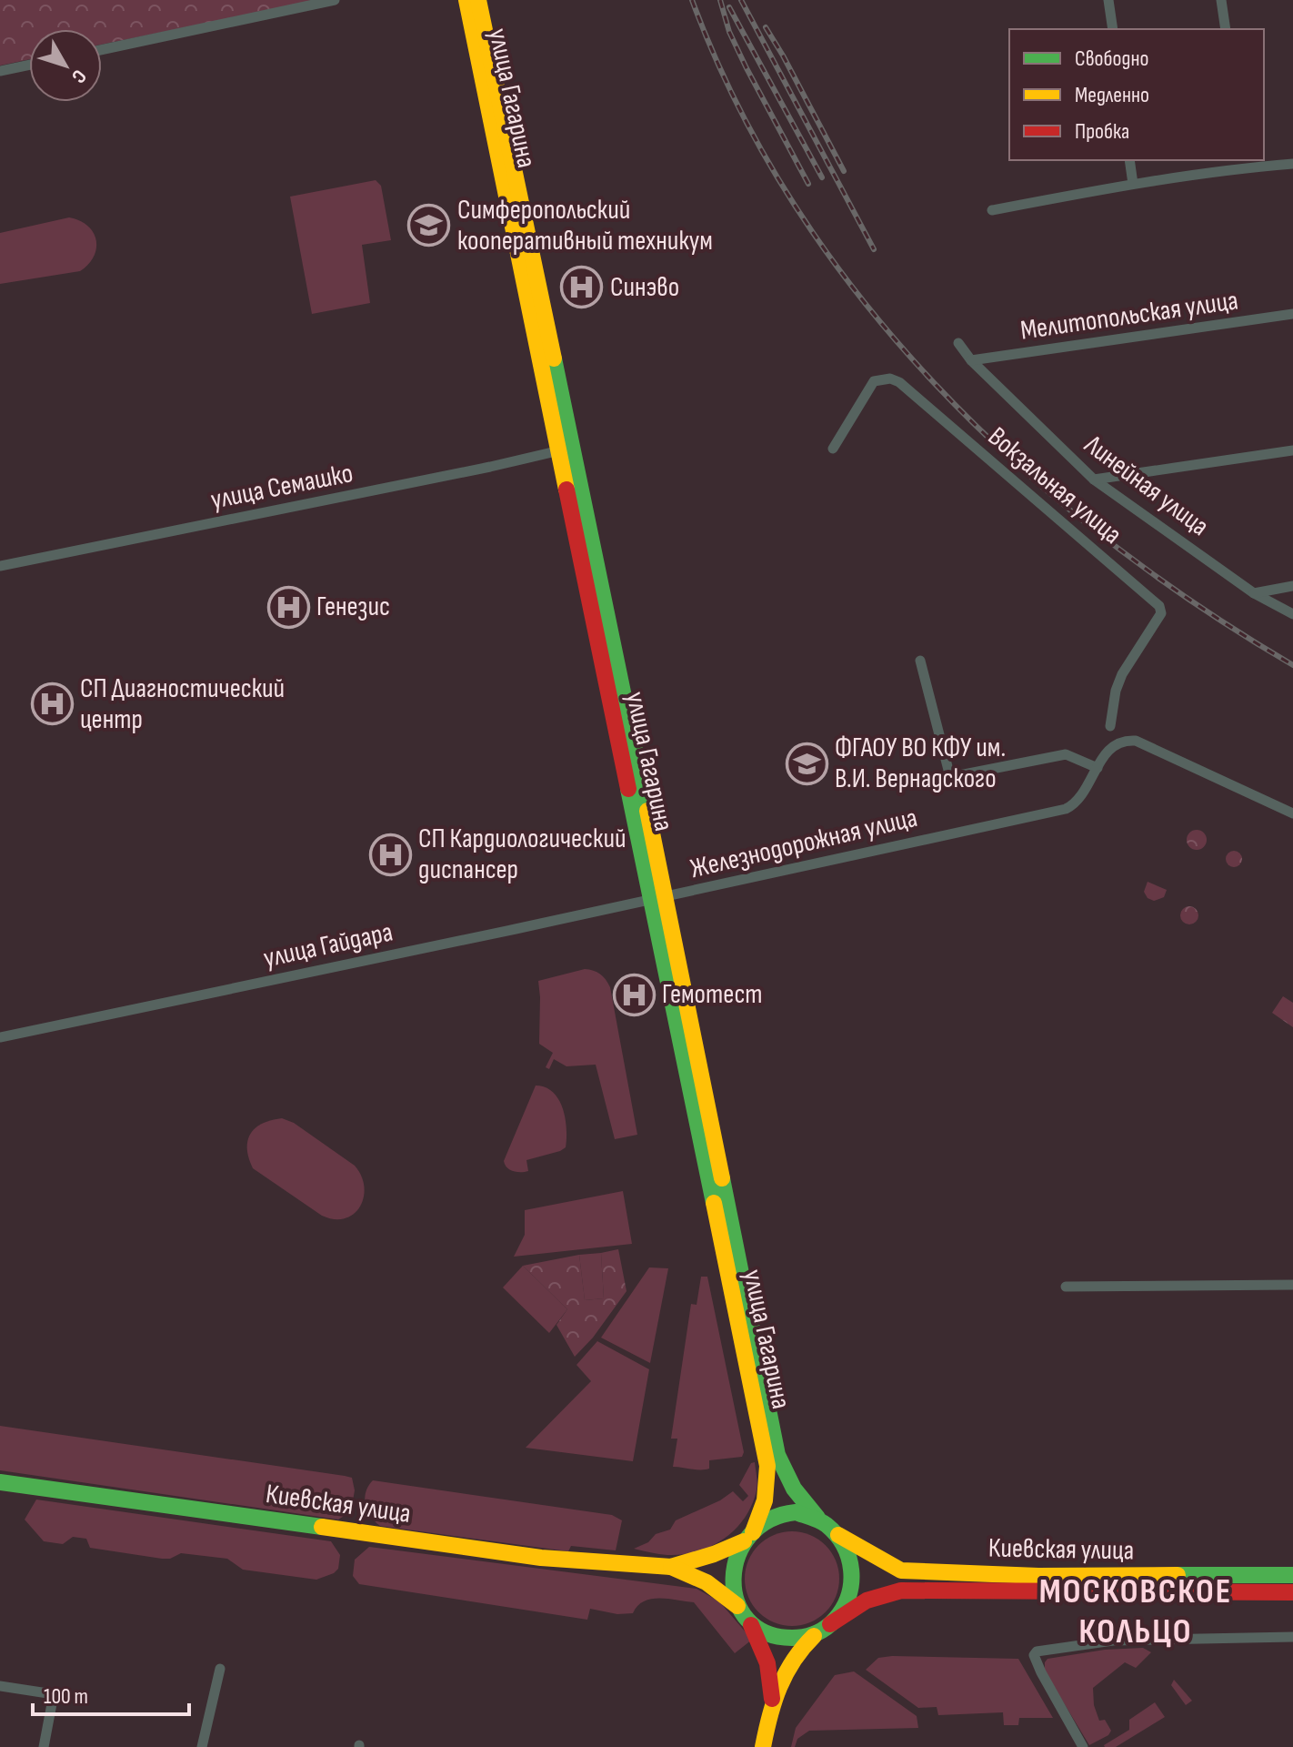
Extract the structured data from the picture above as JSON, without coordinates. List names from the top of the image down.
{
  "streets": {
    "main road": ["улица Гагарина", "Киевская улица"],
    "street": [
      "Мелитопольская улица",
      "Вокзальная улица",
      "Линейная улица",
      "улица Семашко",
      "Железнодорожная улица",
      "улица Гайдара"
    ]
  },
  "crossings": [
    ["улица Гагарина", "улица Семашко"],
    ["улица Гагарина", "Железнодорожная улица"],
    ["улица Гагарина", "улица Гайдара"],
    ["улица Гагарина", "Киевская улица"],
    ["Мелитопольская улица", "Линейная улица"],
    ["Железнодорожная улица", "улица Гайдара"]
  ],
  "districts": ["МОСКОВСКОЕ КОЛЬЦО"],
  "places": {
    "school or university": ["Симферопольский кооперативный техникум", "ФГАОУ ВО КФУ им. В.И. Вернадского"],
    "hospital": [
      "Синэво",
      "Генезис",
      "СП Диагностический центр",
      "СП Кардиологический диспансер",
      "Гемотест"
    ]
  },
  "legend": ["Свободно", "Медленно", "Пробка"],
  "scale_bar": "100 m",
  "north": "bottom right"
}
